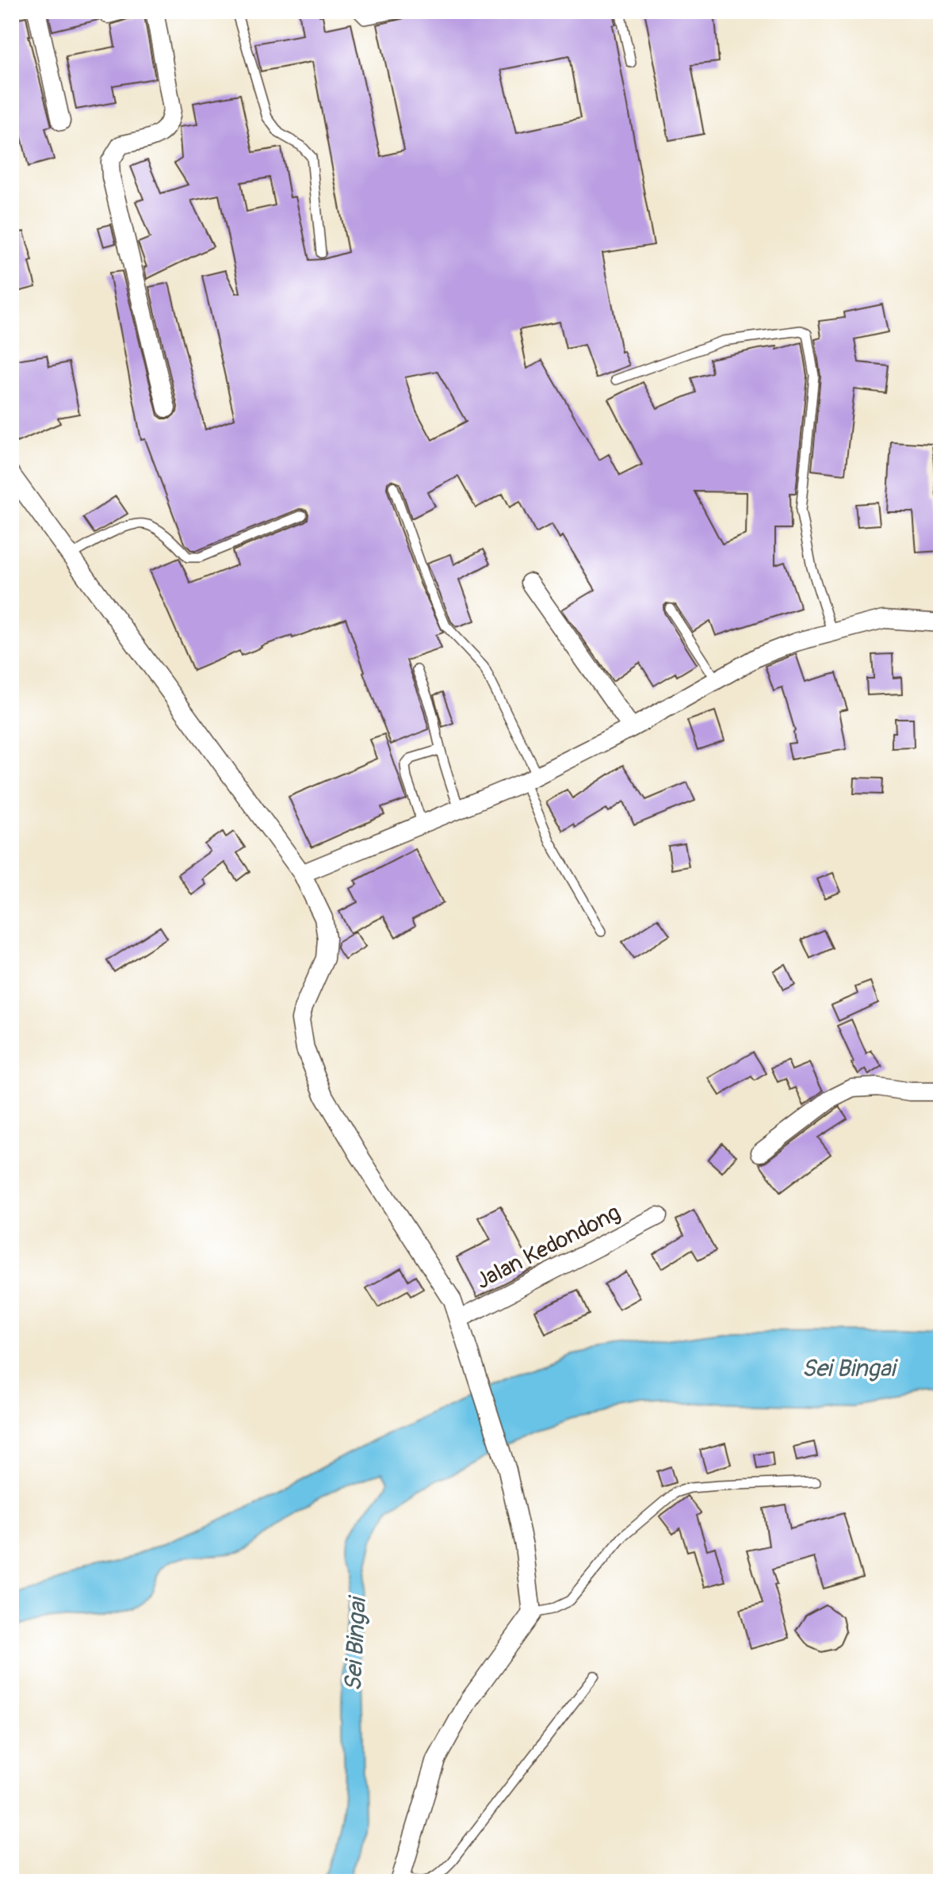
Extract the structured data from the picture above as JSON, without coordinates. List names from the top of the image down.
{
  "streets": {
    "street": ["Jalan Kedondong"]
  },
  "water": ["Sei Bingai"]
}
